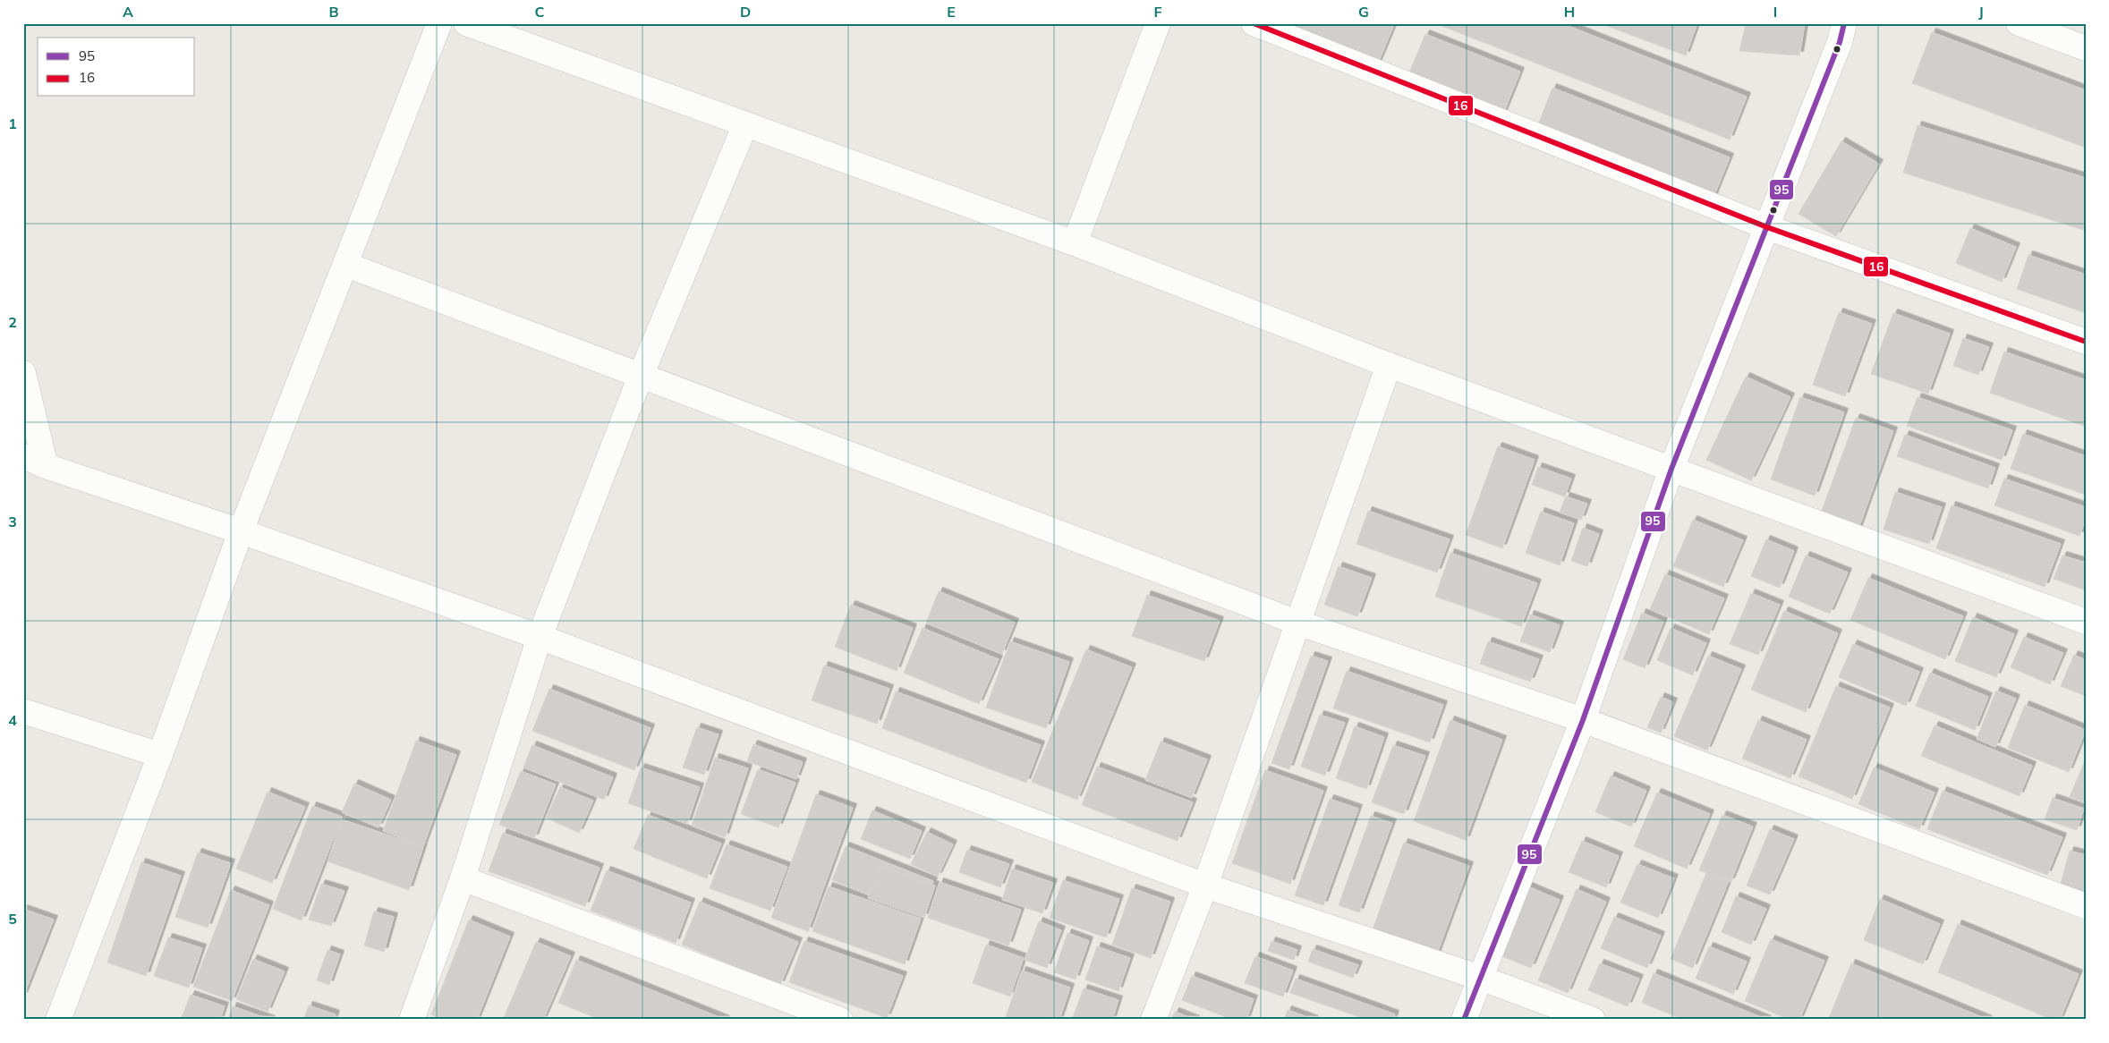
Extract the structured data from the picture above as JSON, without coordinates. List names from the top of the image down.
{
  "lines": ["transit line 95", "transit line 16"],
  "legend": ["95", "16"],
  "grid": {
    "columns": [
      "A",
      "B",
      "C",
      "D",
      "E",
      "F",
      "G",
      "H",
      "I",
      "J"
    ],
    "rows": [
      "1",
      "2",
      "3",
      "4",
      "5"
    ]
  }
}
